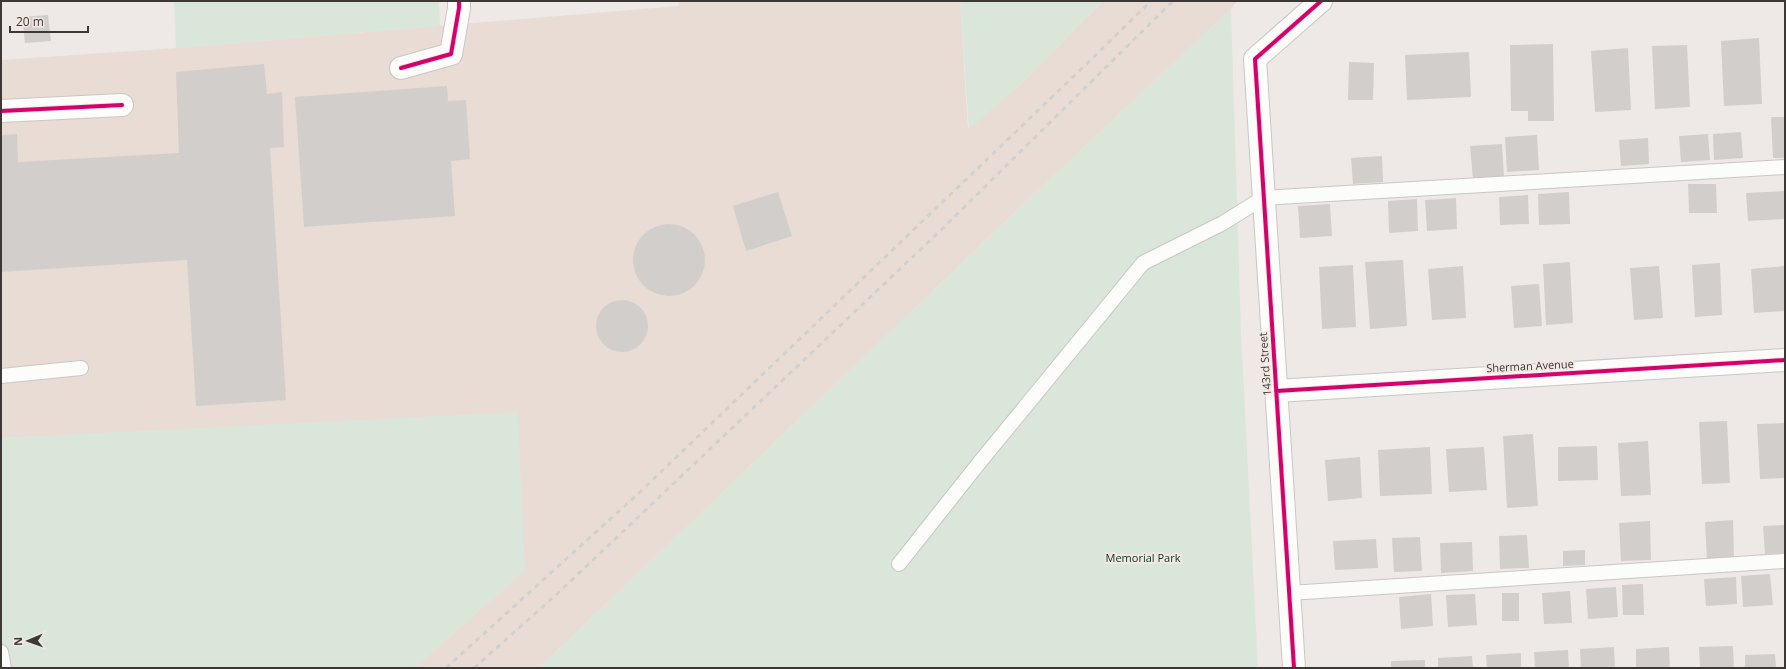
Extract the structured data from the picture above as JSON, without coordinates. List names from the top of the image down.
{
  "streets": {
    "street": ["143rd Street", "Sherman Avenue"]
  },
  "crossings": [
    ["143rd Street", "Sherman Avenue"]
  ],
  "parks": ["Memorial Park"],
  "scale_bar": "20 m",
  "north": "left"
}
